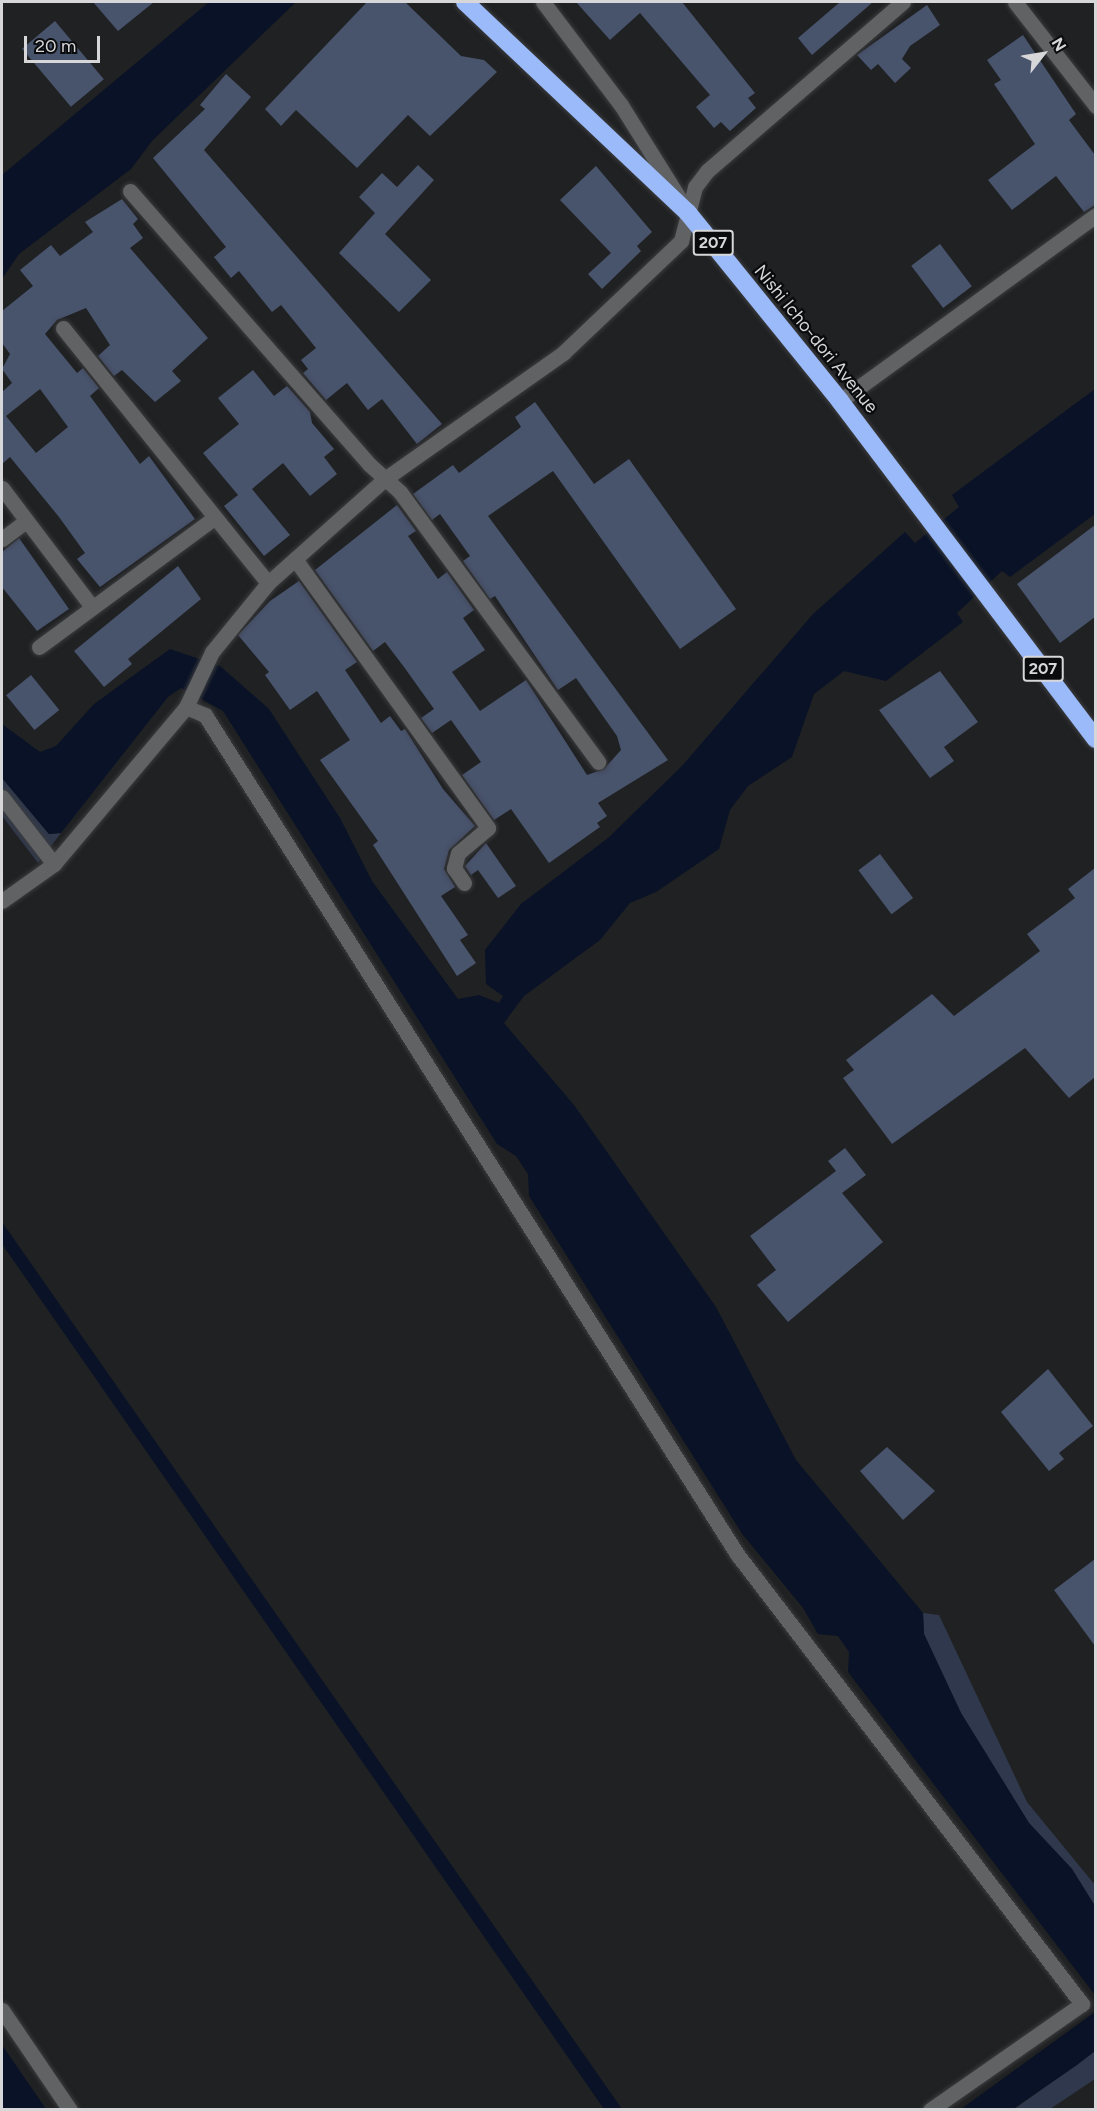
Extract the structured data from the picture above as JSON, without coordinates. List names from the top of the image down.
{
  "streets": {
    "highway": ["207", "Nishi Icho-dori Avenue"]
  },
  "scale_bar": "20 m",
  "north": "top right"
}
